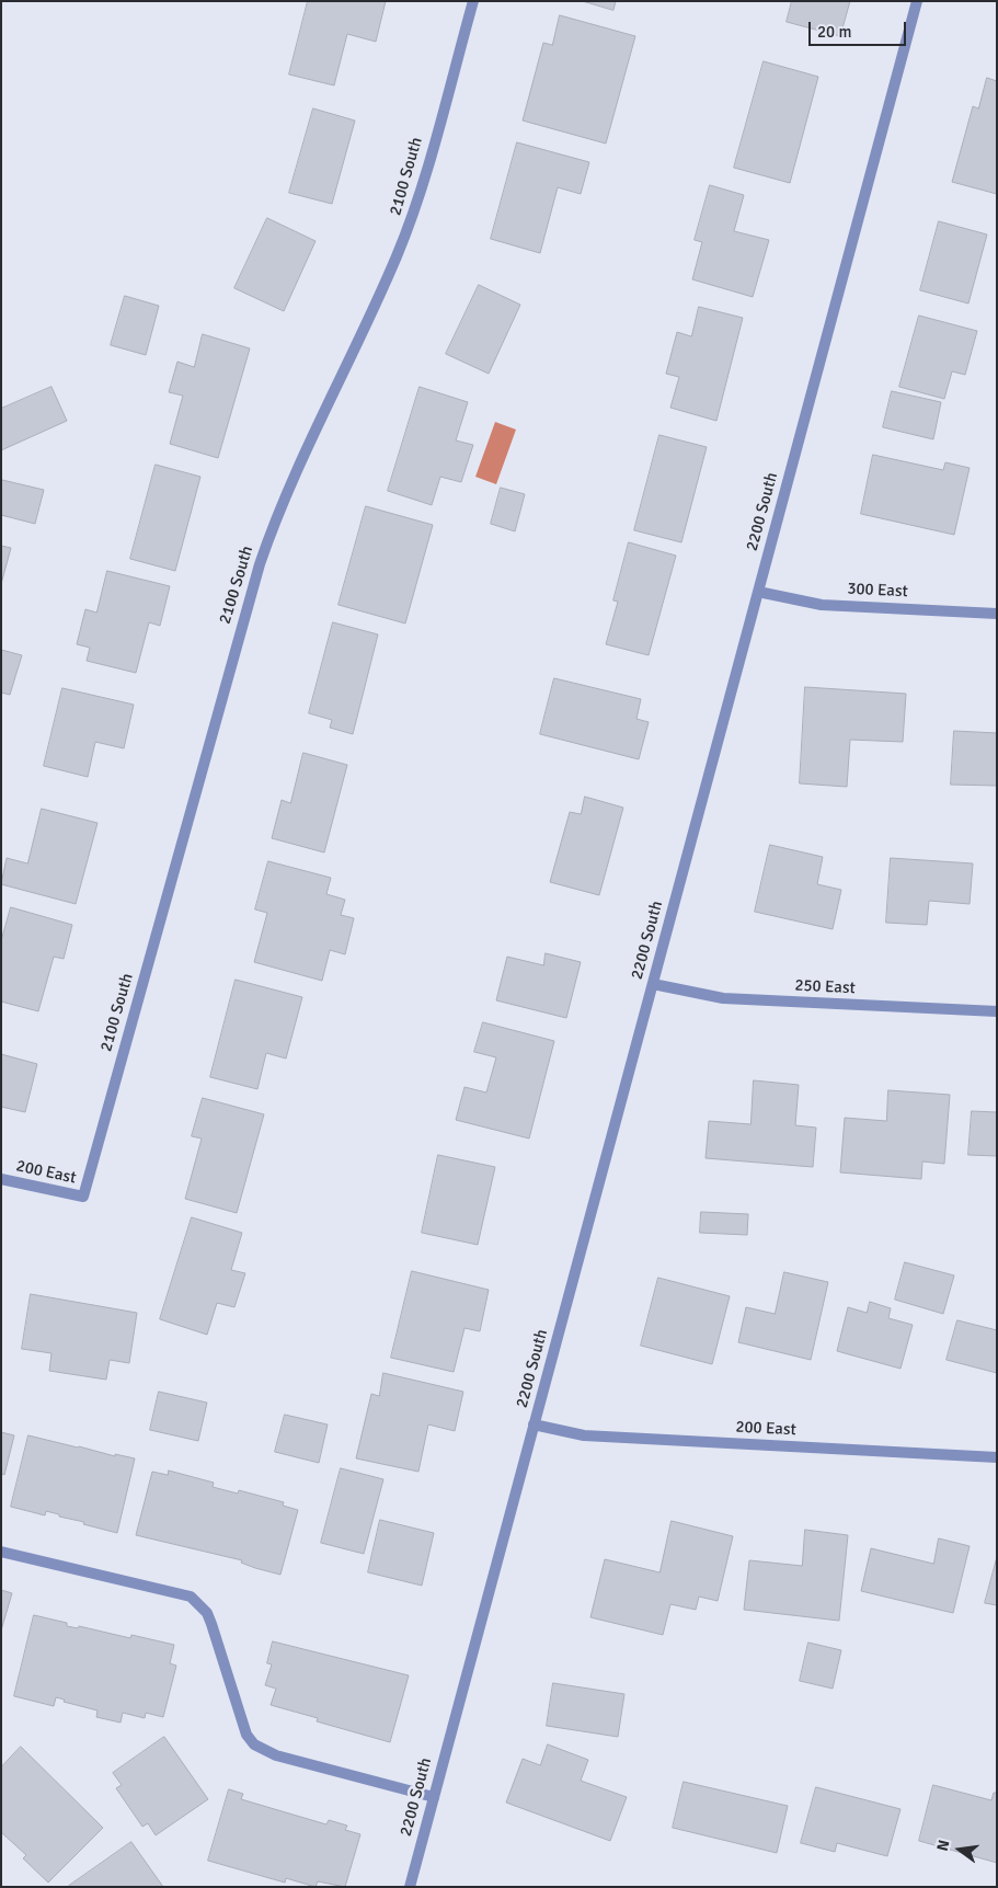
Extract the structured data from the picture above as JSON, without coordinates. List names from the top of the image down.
{
  "streets": {
    "street": [
      "2100 South",
      "2200 South",
      "300 East",
      "250 East",
      "200 East"
    ]
  },
  "crossings": [
    ["2100 South", "200 East"],
    ["2200 South", "300 East"],
    ["2200 South", "250 East"],
    ["2200 South", "200 East"]
  ],
  "scale_bar": "20 m",
  "north": "left"
}
